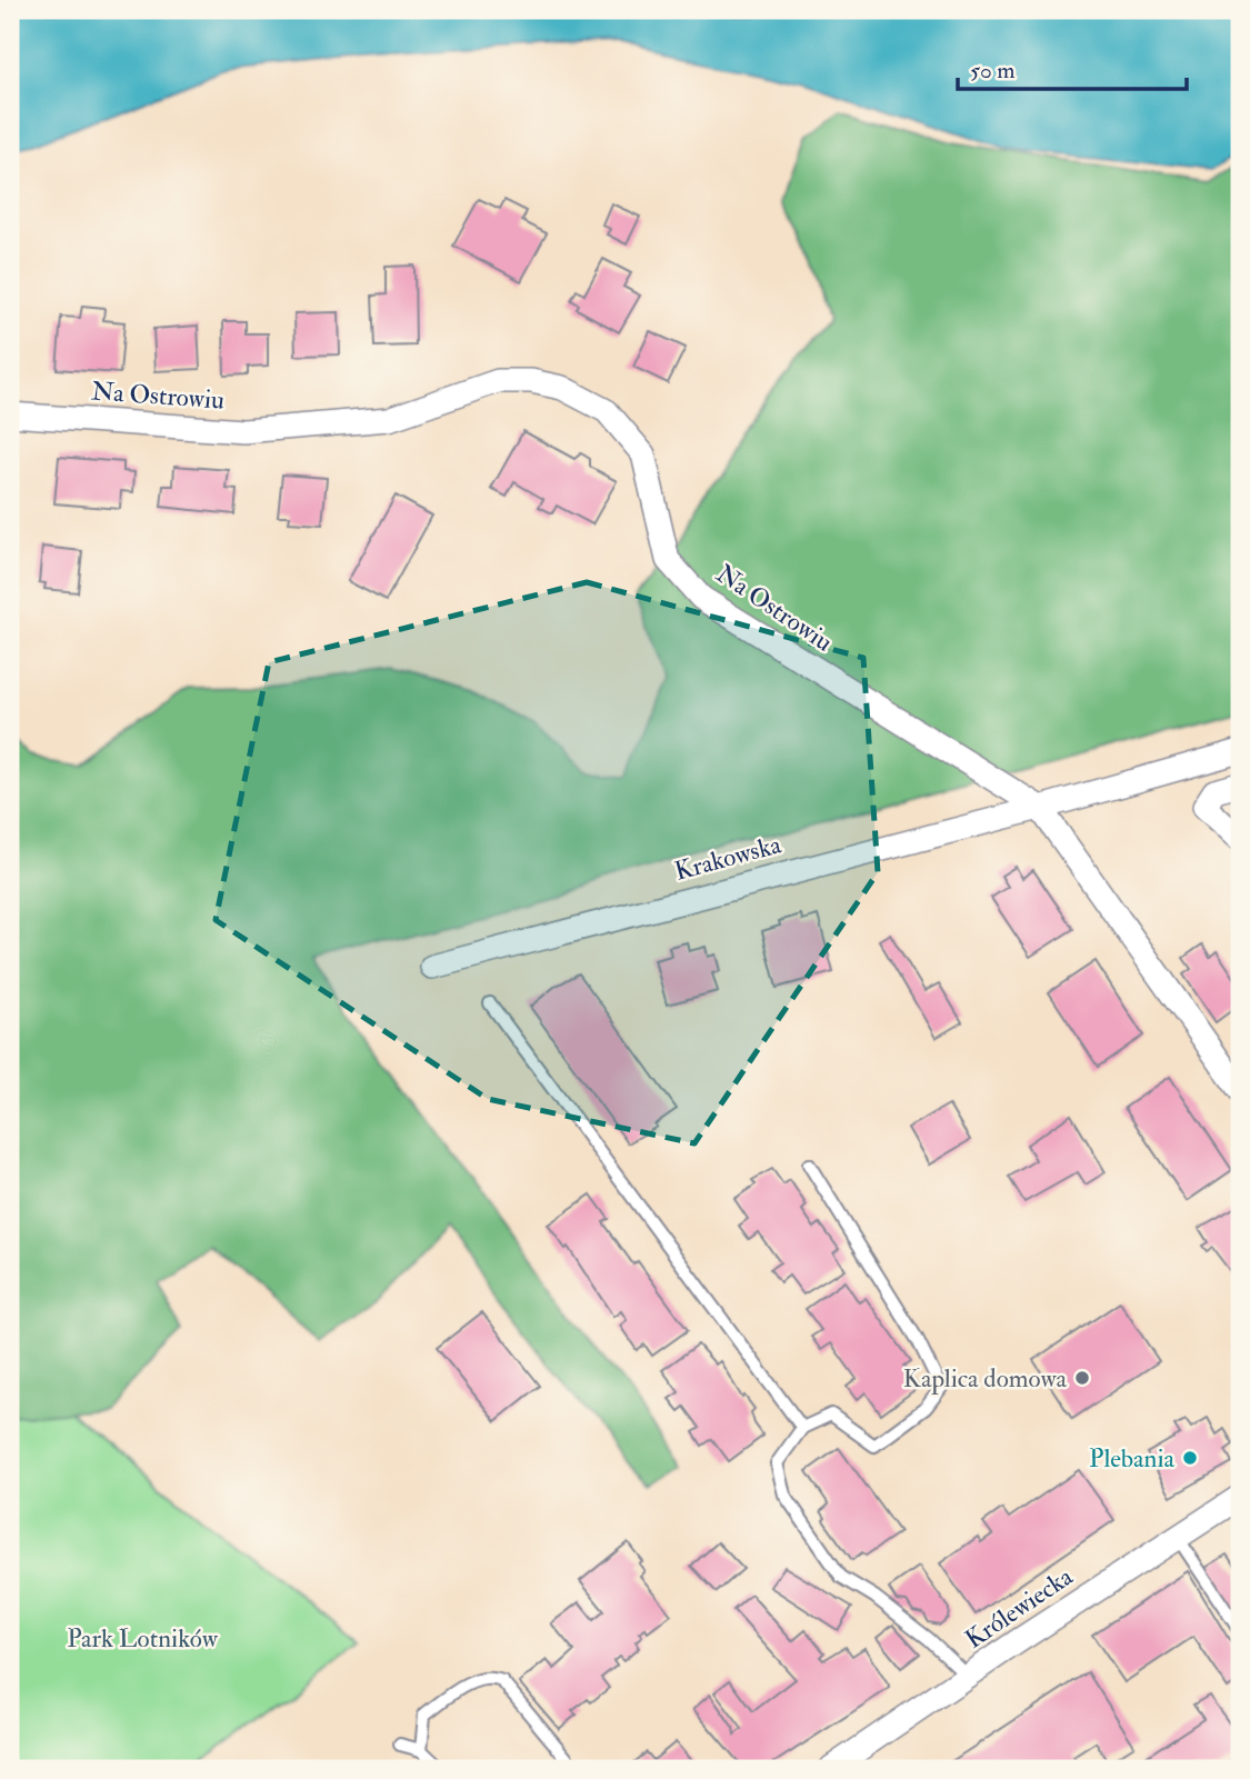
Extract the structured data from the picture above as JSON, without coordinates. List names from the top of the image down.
{
  "streets": {
    "street": ["Na Ostrowiu", "Krakowska", "Królewiecka"]
  },
  "crossings": [
    ["Na Ostrowiu", "Krakowska"]
  ],
  "parks": ["Park Lotników"],
  "places": ["Kaplica domowa", "Plebania"],
  "scale_bar": "50 m"
}
